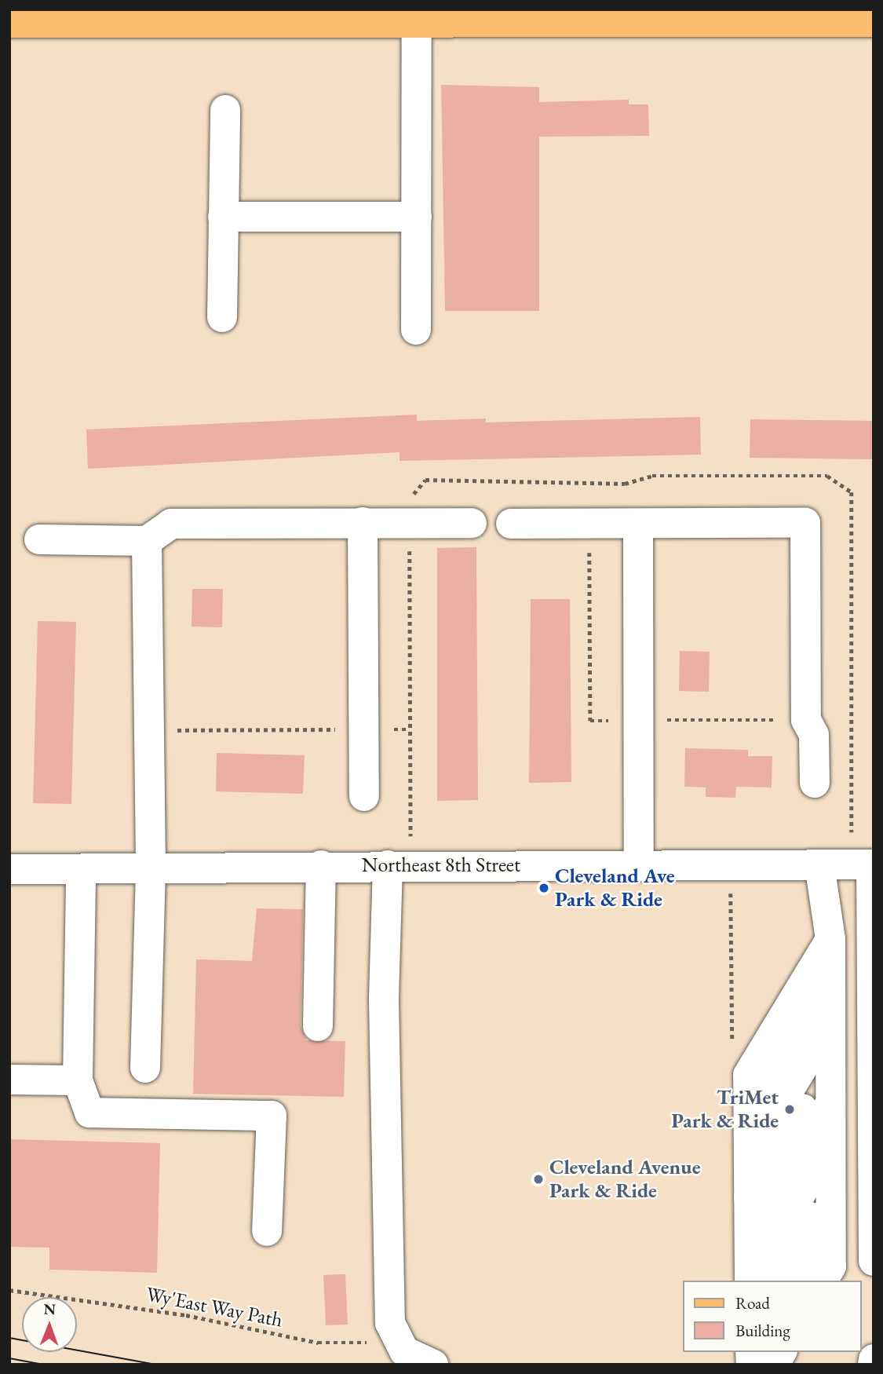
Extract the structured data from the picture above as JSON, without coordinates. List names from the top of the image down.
{
  "streets": {
    "street": ["Northeast 8th Street"],
    "path": ["Wy'East Way Path"]
  },
  "places": ["Cleveland Ave Park & Ride", "TriMet Park & Ride", "Cleveland Avenue Park & Ride"],
  "legend": ["Road", "Building"],
  "north": "top"
}
